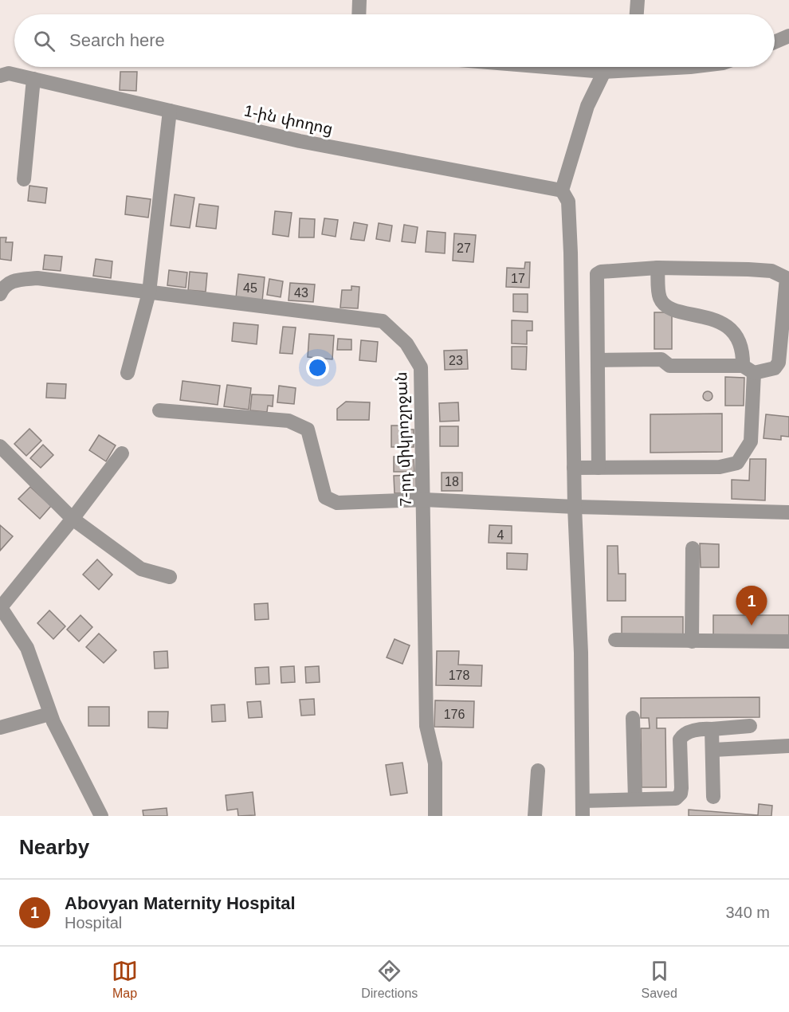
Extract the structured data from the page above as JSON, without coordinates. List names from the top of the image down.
{
  "streets": {
    "street": ["1-ին փողոց", "7-րդ միկրոշրջան"]
  },
  "house_numbers": [
    "27",
    "17",
    "45",
    "43",
    "23",
    "18",
    "4",
    "178",
    "176"
  ],
  "page": {
    "search": "Search here",
    "pins": "1",
    "heading": "Nearby",
    "list": [
      {
        "mark": "1",
        "name": "Abovyan Maternity Hospital",
        "note": "Hospital",
        "value": "340 m"
      }
    ],
    "nav": ["Map", "Directions", "Saved"]
  }
}
